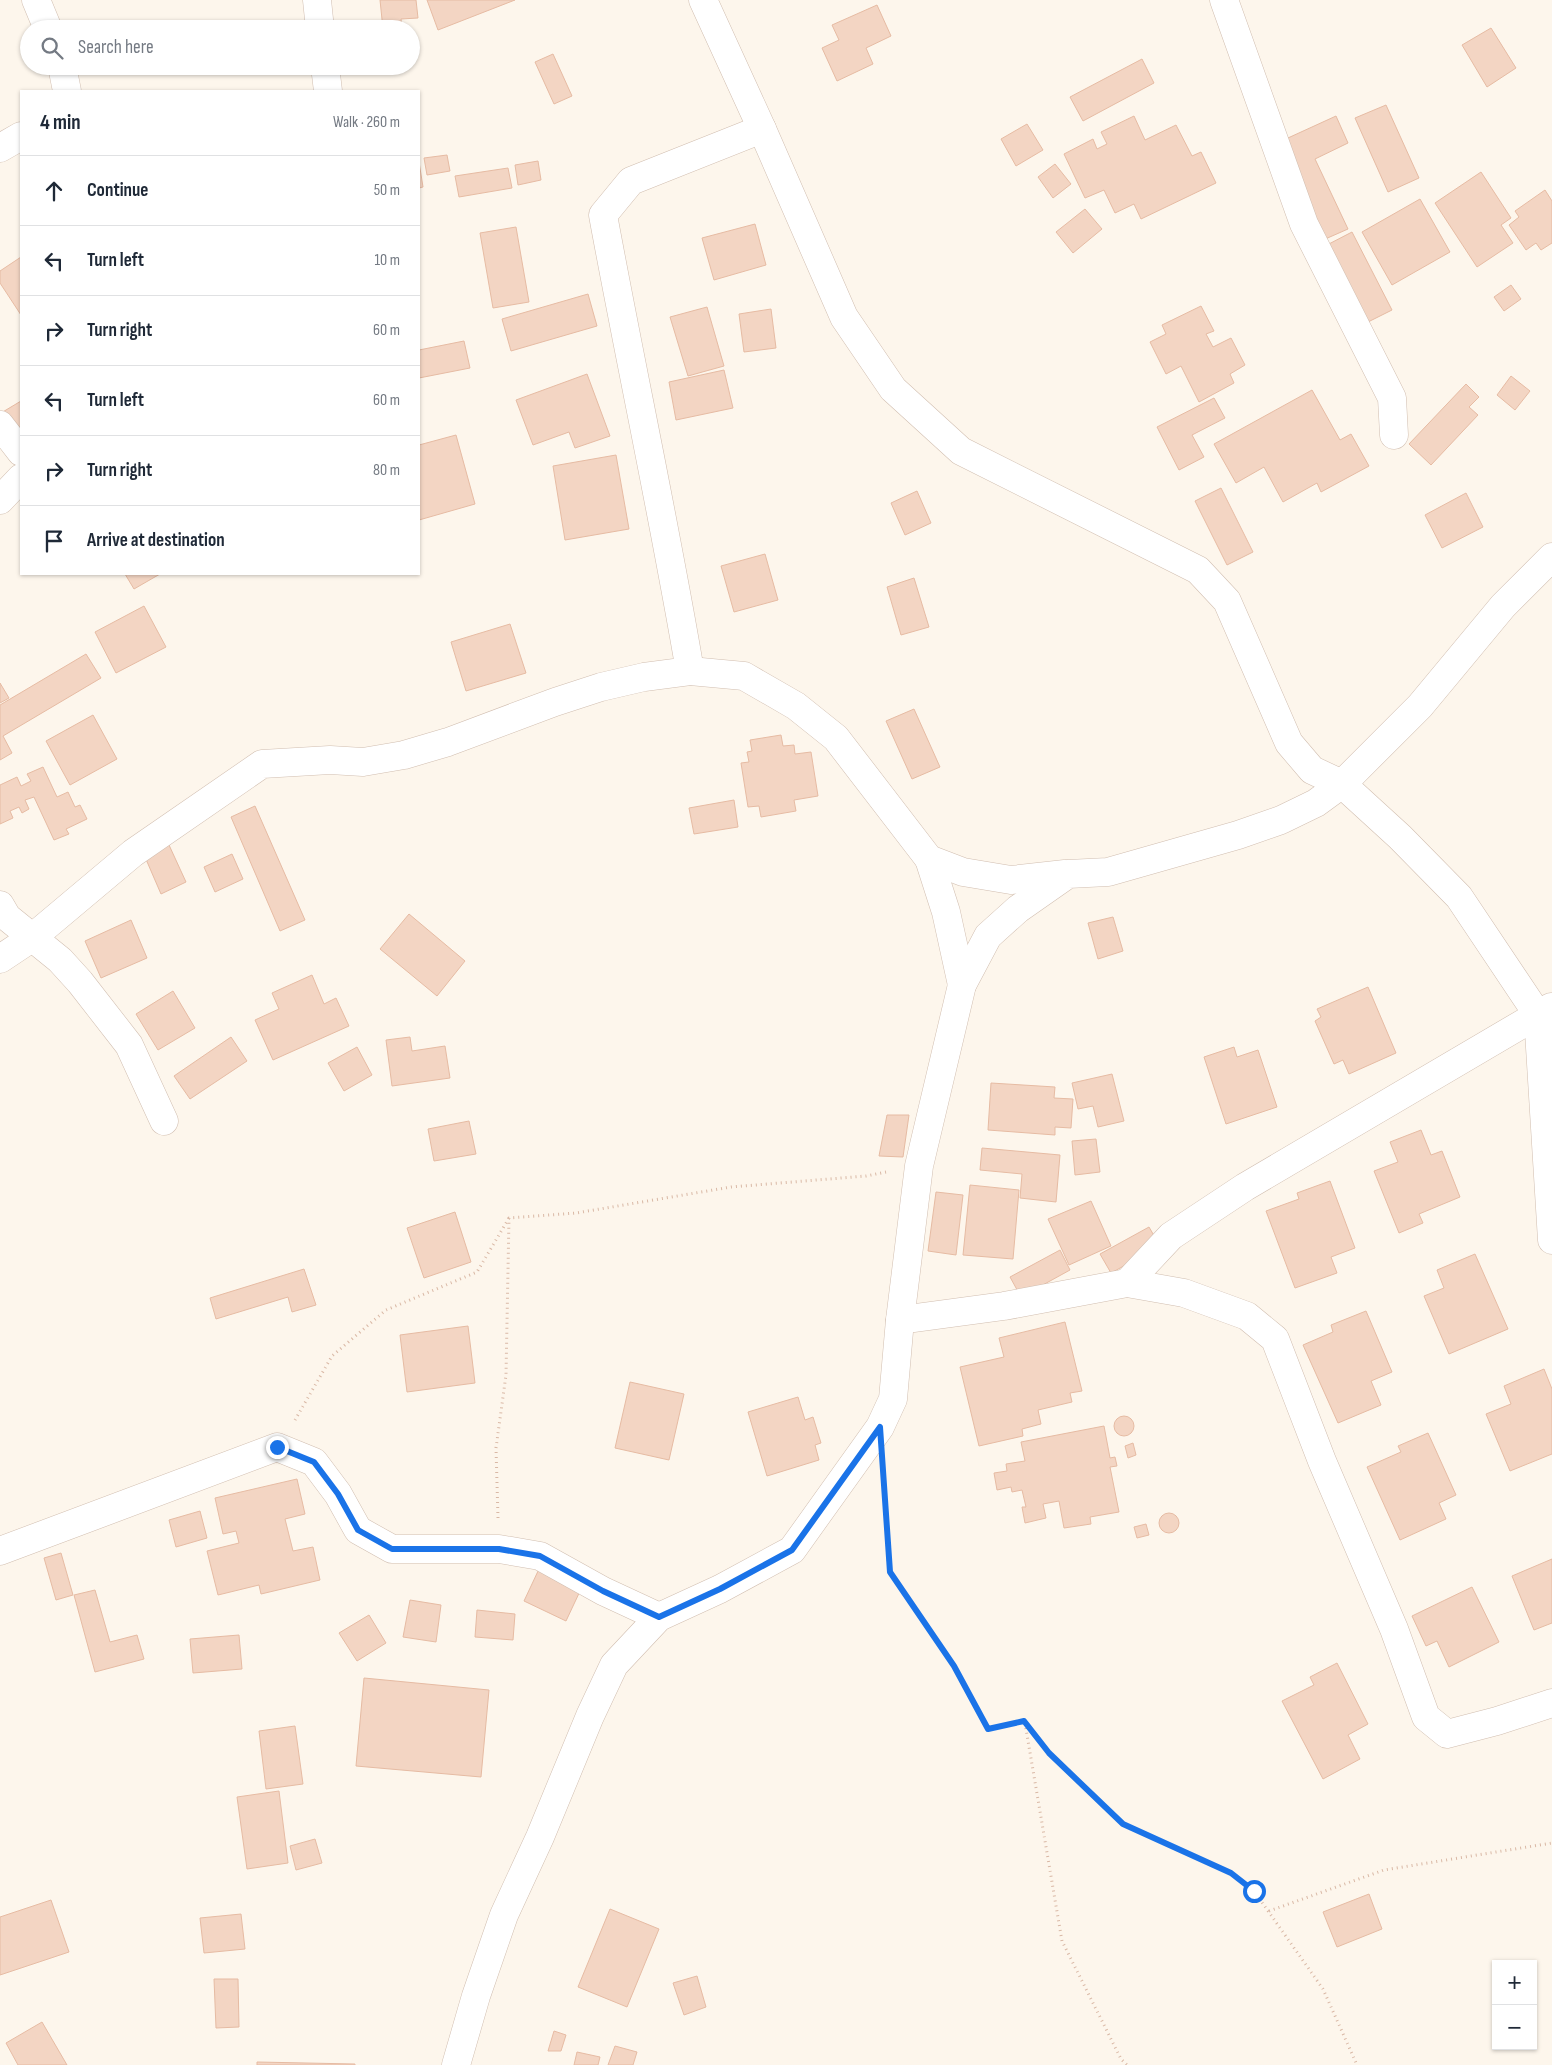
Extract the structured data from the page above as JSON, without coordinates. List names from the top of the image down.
{
  "page": {
    "search": "Search here",
    "heading": ["4 min", "Walk · 260 m"],
    "list": [
      ["Continue", "50 m"],
      ["Turn left", "10 m"],
      ["Turn right", "60 m"],
      ["Turn left", "60 m"],
      ["Turn right", "80 m"],
      "Arrive at destination"
    ],
    "map_buttons": ["+", "−"]
  }
}
